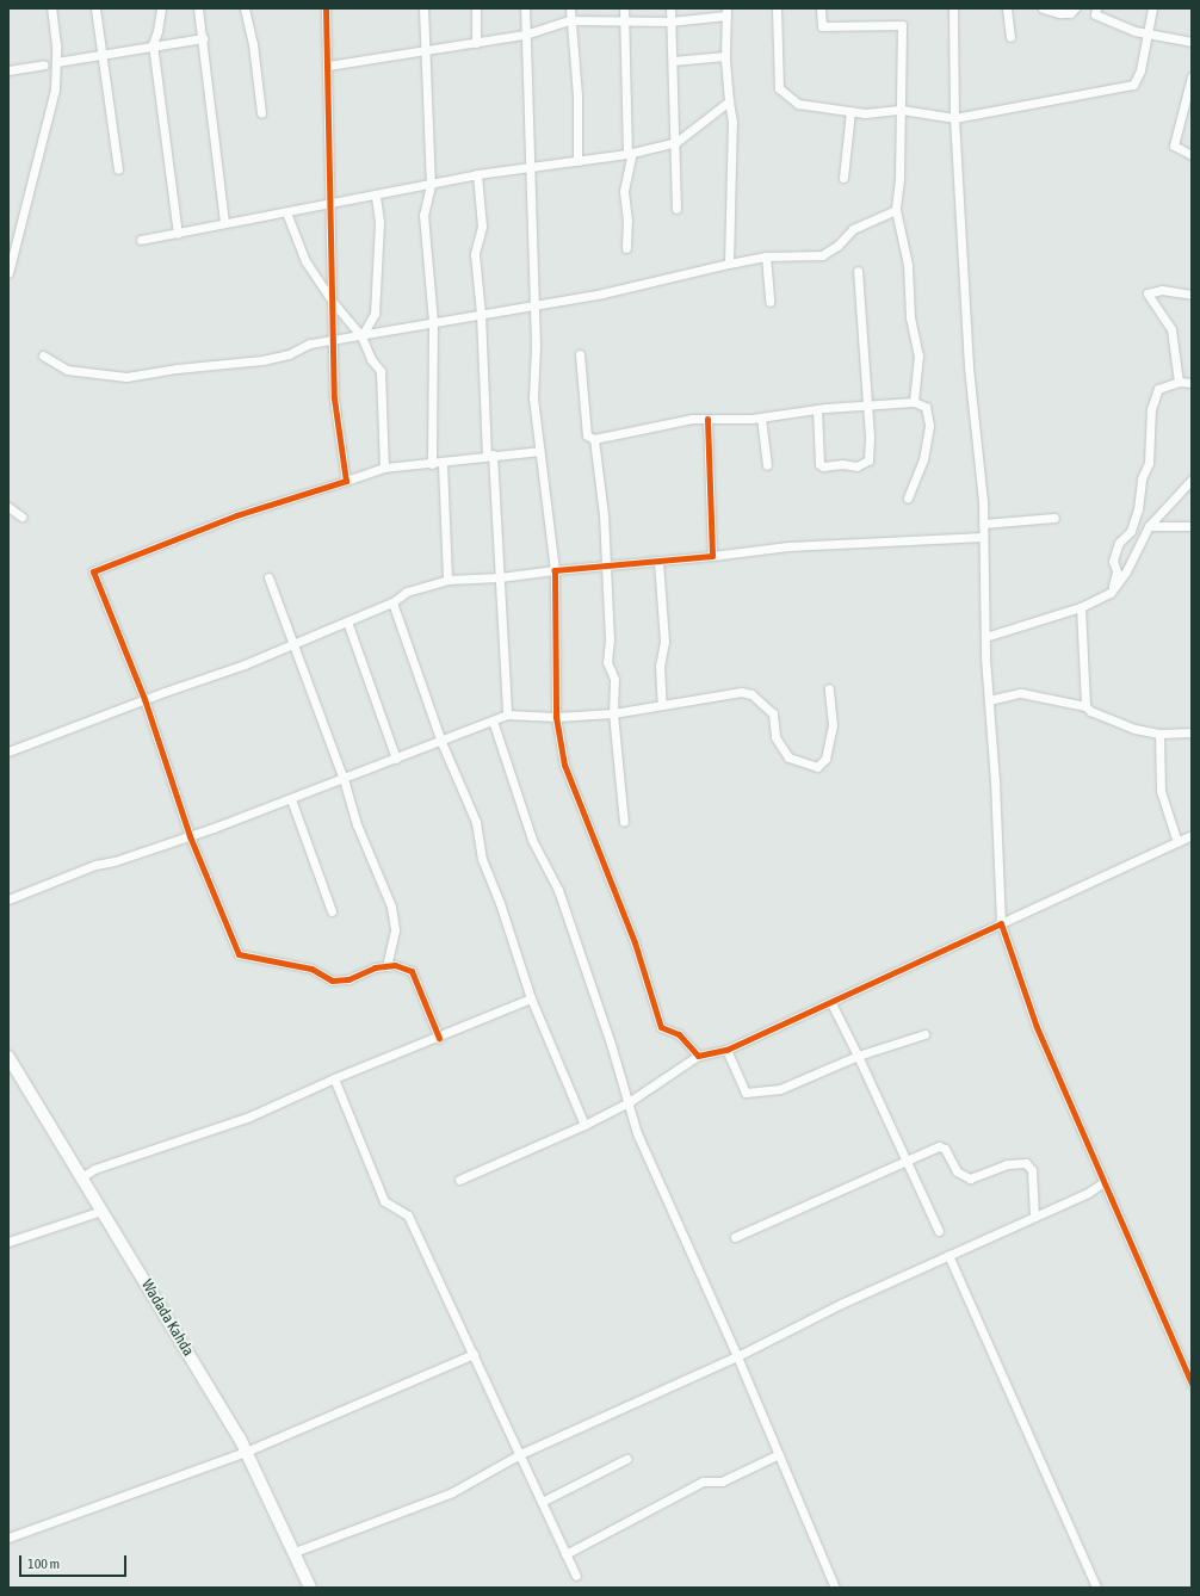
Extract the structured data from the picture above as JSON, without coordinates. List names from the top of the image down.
{
  "streets": {
    "main road": ["Wadada Kahda"]
  },
  "scale_bar": "100 m"
}
